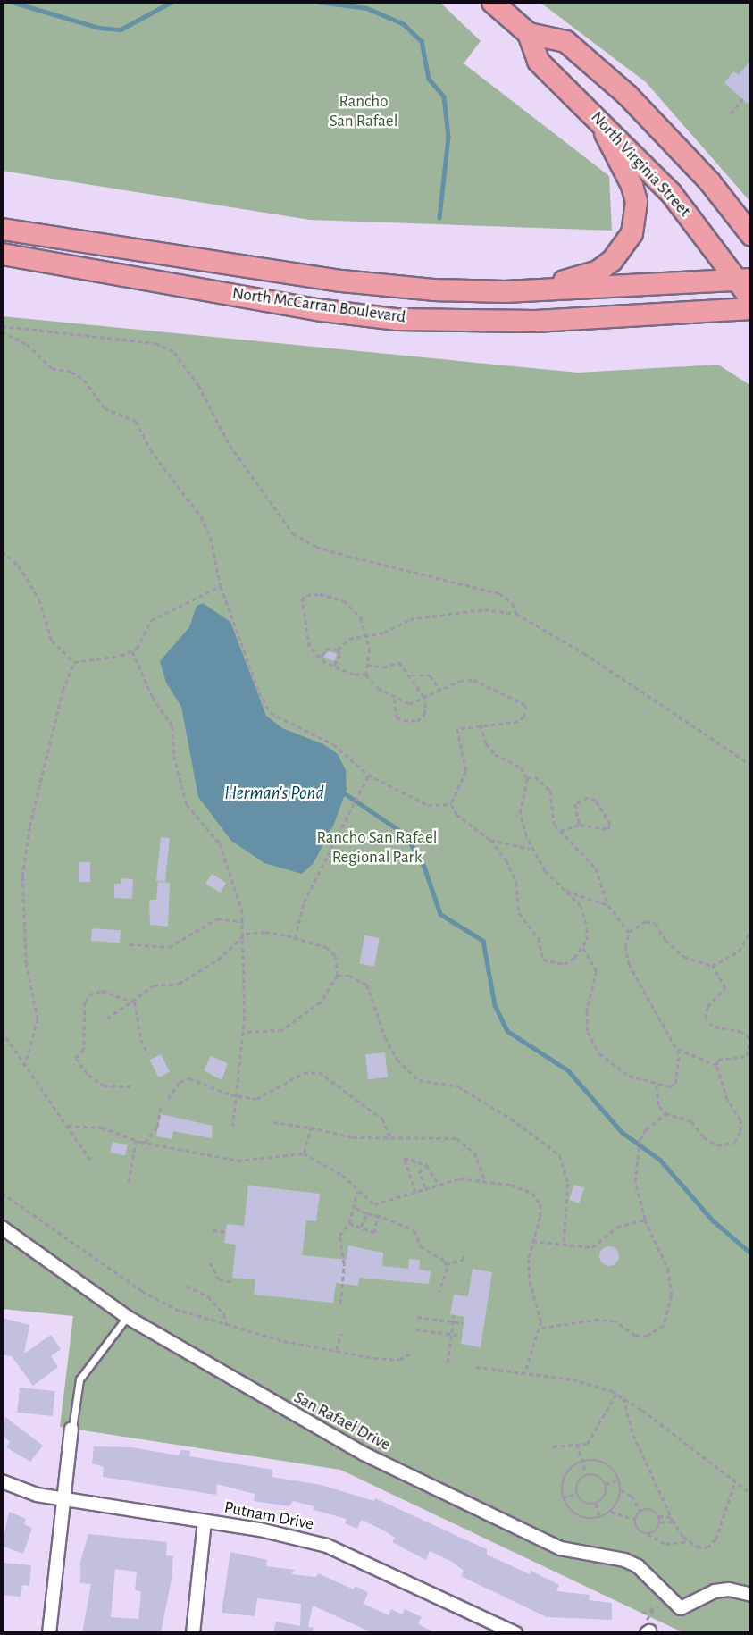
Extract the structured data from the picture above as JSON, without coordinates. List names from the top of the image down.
{
  "streets": {
    "main road": ["North Virginia Street", "North McCarran Boulevard"],
    "street": ["San Rafael Drive", "Putnam Drive"]
  },
  "crossings": [
    ["North Virginia Street", "North McCarran Boulevard"]
  ],
  "water": ["Herman's Pond"],
  "parks": ["Rancho San Rafael", "Rancho San Rafael Regional Park"]
}
